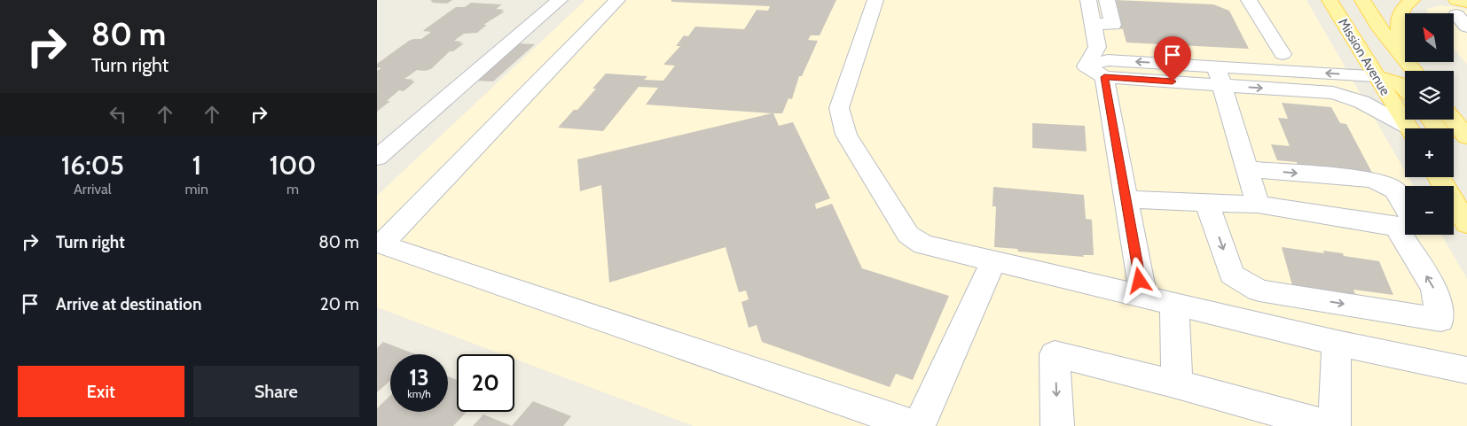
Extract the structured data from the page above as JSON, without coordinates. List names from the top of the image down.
{
  "streets": {
    "main road": ["Mission Avenue"]
  },
  "north": "top left",
  "page": {
    "turn": ["80 m", "Turn right"],
    "map_buttons": ["+", "−"],
    "eta": [
      "16:05",
      "Arrival",
      "1",
      "min",
      "100",
      "m"
    ],
    "list": [
      {
        "name": "Turn right",
        "value": "80 m"
      },
      {
        "name": "Arrive at destination",
        "value": "20 m"
      }
    ],
    "speed": "13 km/h",
    "limit": "20",
    "buttons": ["Exit", "Share"]
  }
}
